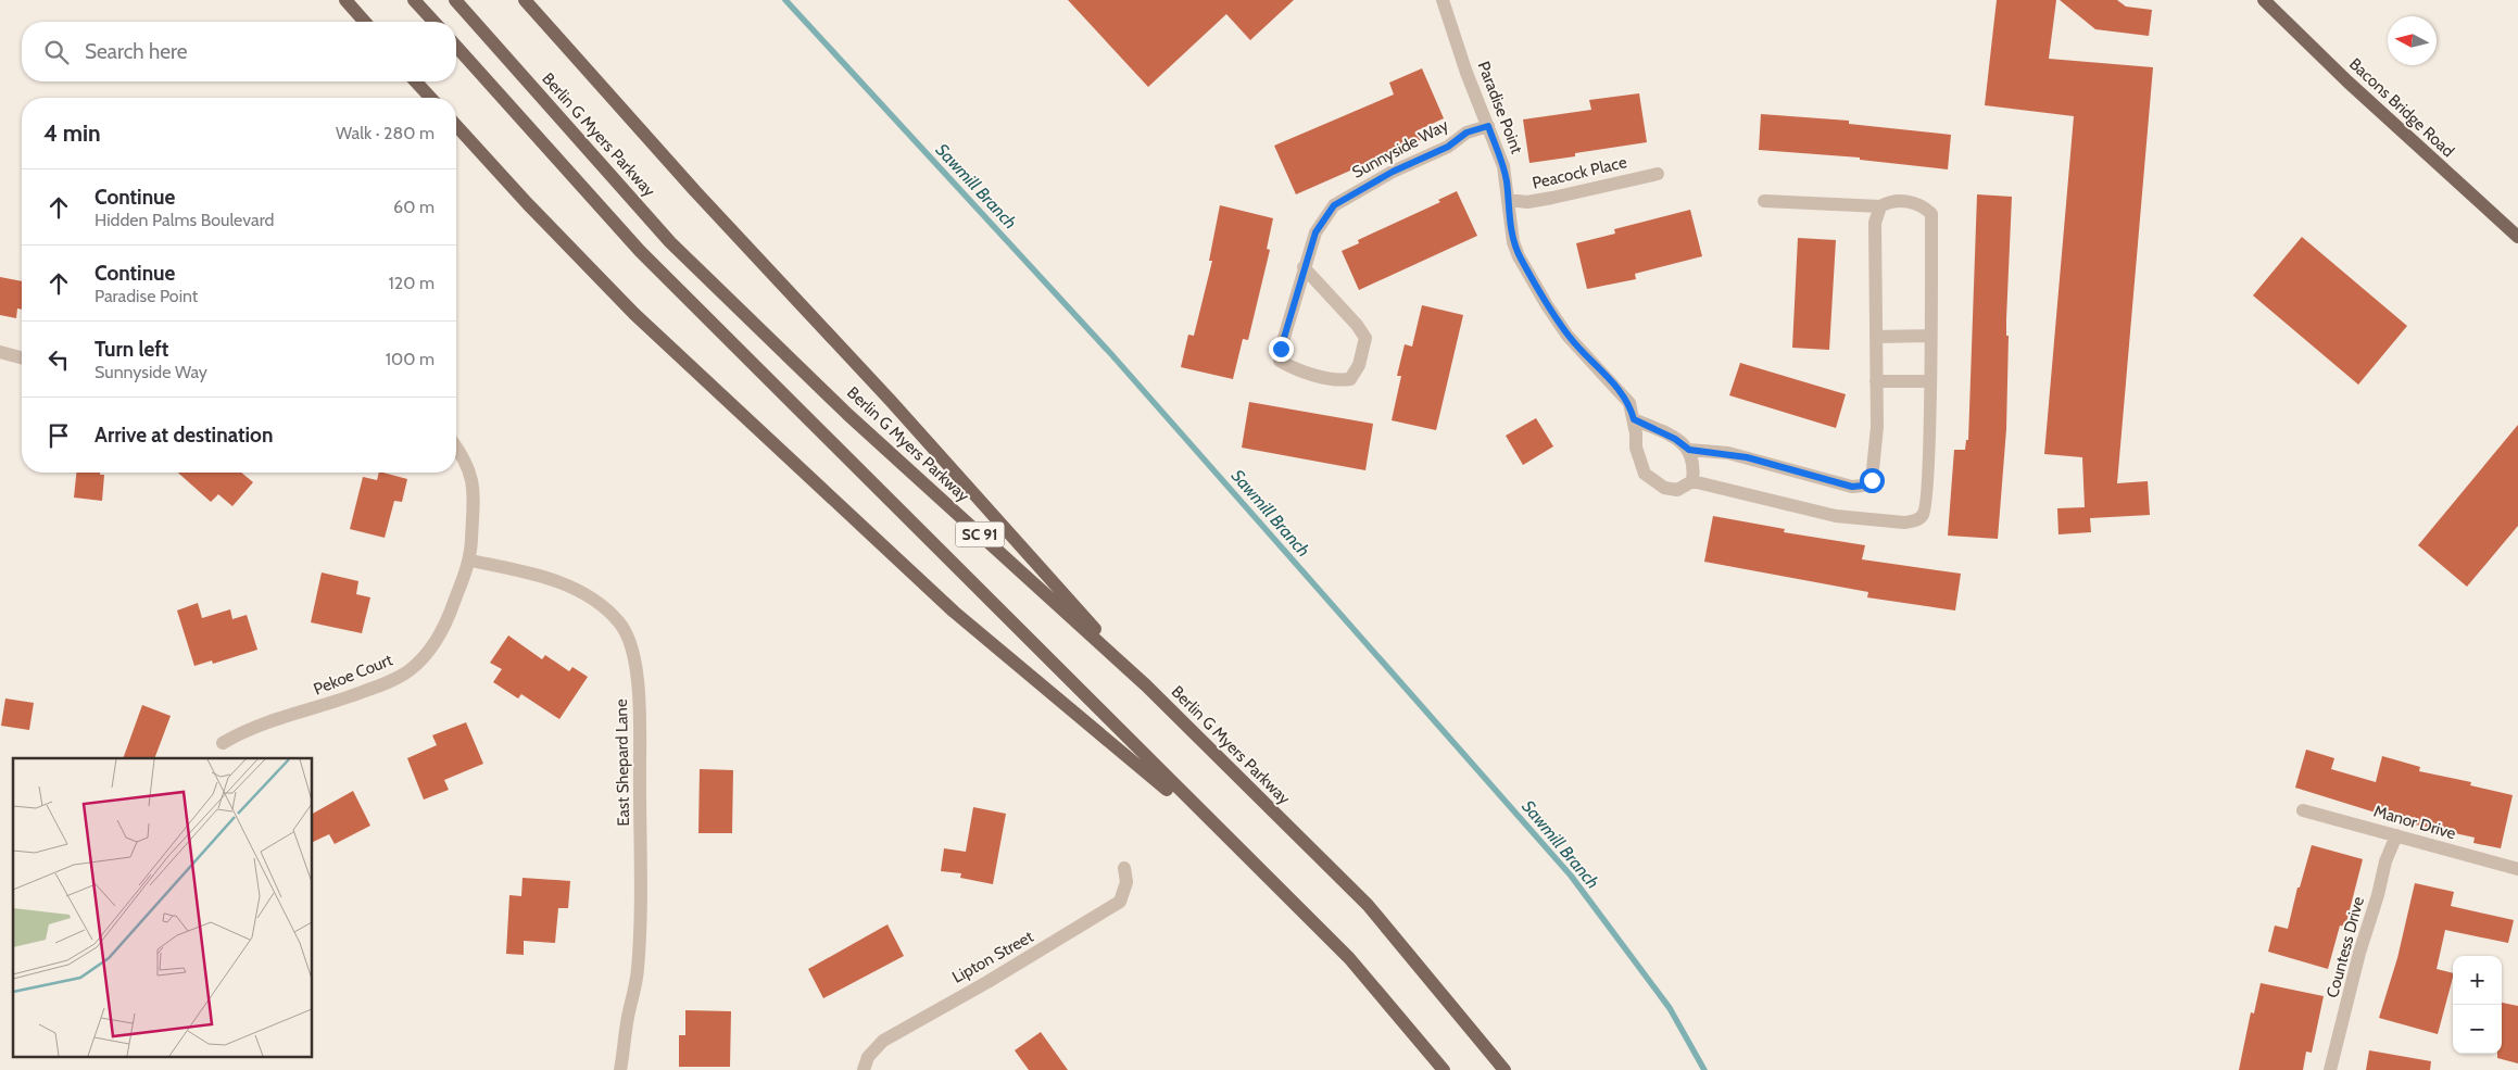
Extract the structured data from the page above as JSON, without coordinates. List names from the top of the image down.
{
  "streets": {
    "main road": ["Bacons Bridge Road", "Berlin G Myers Parkway", "SC 91"],
    "street": [
      "Paradise Point",
      "Sunnyside Way",
      "Peacock Place",
      "Pekoe Court",
      "East Shepard Lane",
      "Manor Drive",
      "Countess Drive",
      "Lipton Street"
    ]
  },
  "crossings": [
    ["Paradise Point", "Sunnyside Way"],
    ["Paradise Point", "Peacock Place"],
    ["Pekoe Court", "East Shepard Lane"],
    ["Manor Drive", "Countess Drive"]
  ],
  "water": ["Sawmill Branch"],
  "north": "left",
  "page": {
    "search": "Search here",
    "heading": ["4 min", "Walk · 280 m"],
    "list": [
      ["Continue", "Hidden Palms Boulevard", "60 m"],
      ["Continue", "Paradise Point", "120 m"],
      ["Turn left", "Sunnyside Way", "100 m"],
      "Arrive at destination"
    ],
    "map_buttons": ["+", "−"]
  }
}
